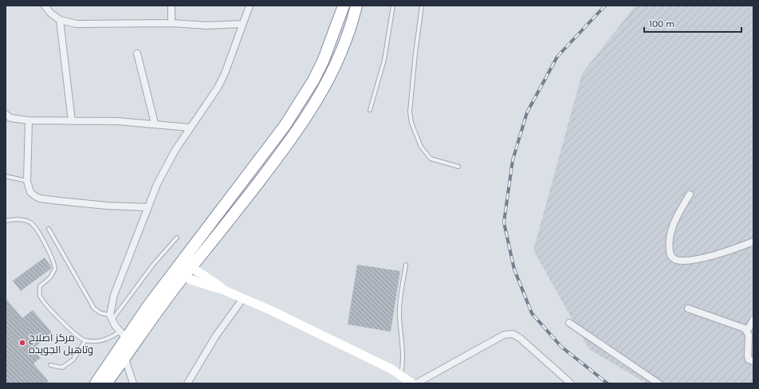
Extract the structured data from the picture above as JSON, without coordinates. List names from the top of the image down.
{
  "places": ["مركز اصلاح وتاهيل الجويده"],
  "scale_bar": "100 m"
}
